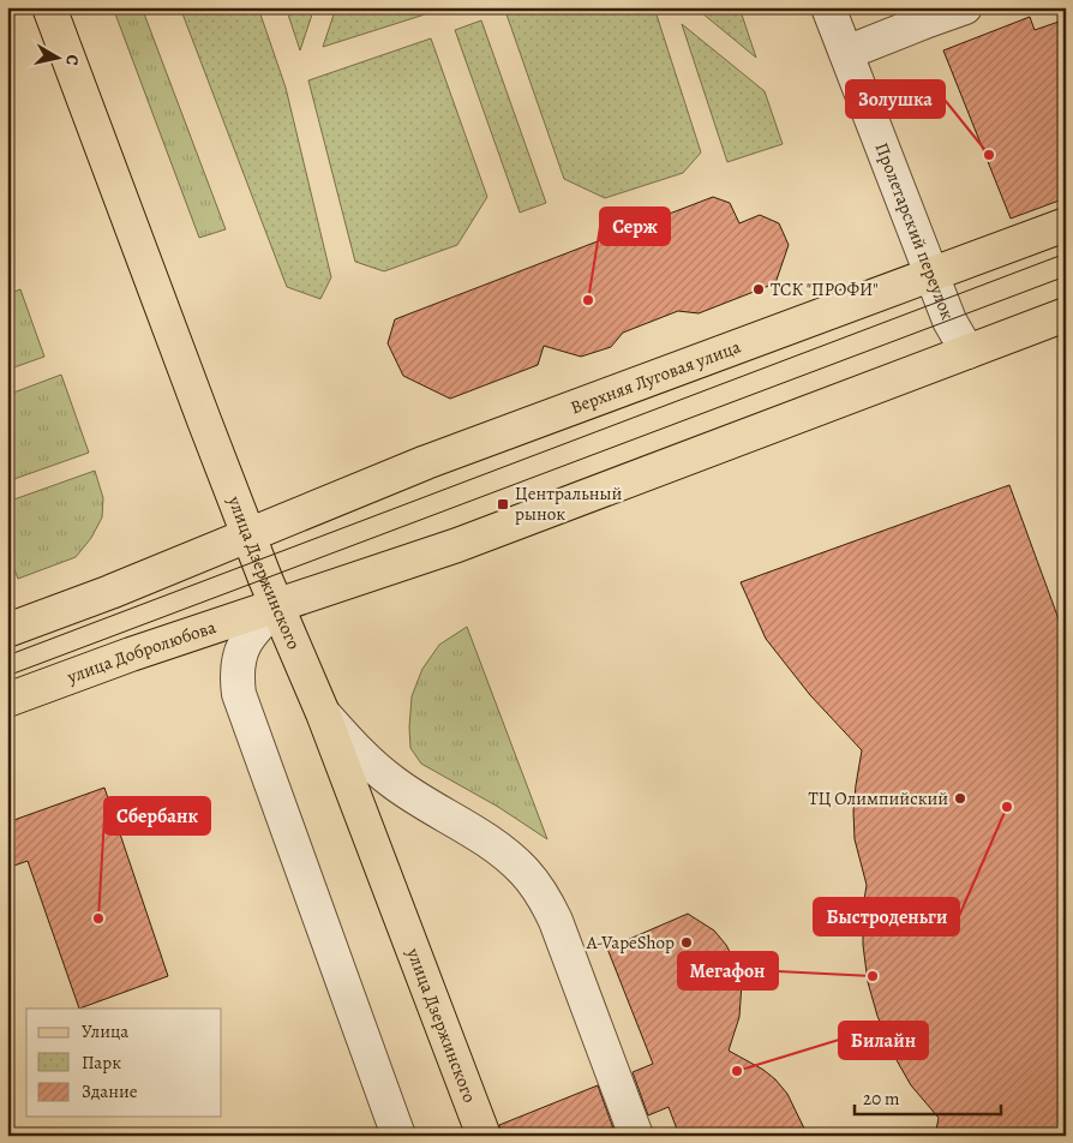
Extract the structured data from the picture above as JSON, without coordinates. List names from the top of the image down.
{
  "streets": {
    "main road": ["Верхняя Луговая улица", "улица Дзержинского", "улица Добролюбова"],
    "street": ["Пролетарский переулок"]
  },
  "crossings": [
    ["Пролетарский переулок", "Верхняя Луговая улица"],
    ["Верхняя Луговая улица", "улица Дзержинского"],
    ["улица Дзержинского", "улица Добролюбова"]
  ],
  "places": {
    "other": [
      "Золушка",
      "ТСК \"ПРОФИ\"",
      "Серж",
      "ТЦ Олимпийский",
      "Быстроденьги",
      "Сбербанк",
      "A-VapeShop",
      "Мегафон",
      "Билайн"
    ],
    "transit": ["Центральный рынок"]
  },
  "legend": ["Улица", "Парк", "Здание"],
  "scale_bar": "20 m",
  "north": "right"
}
